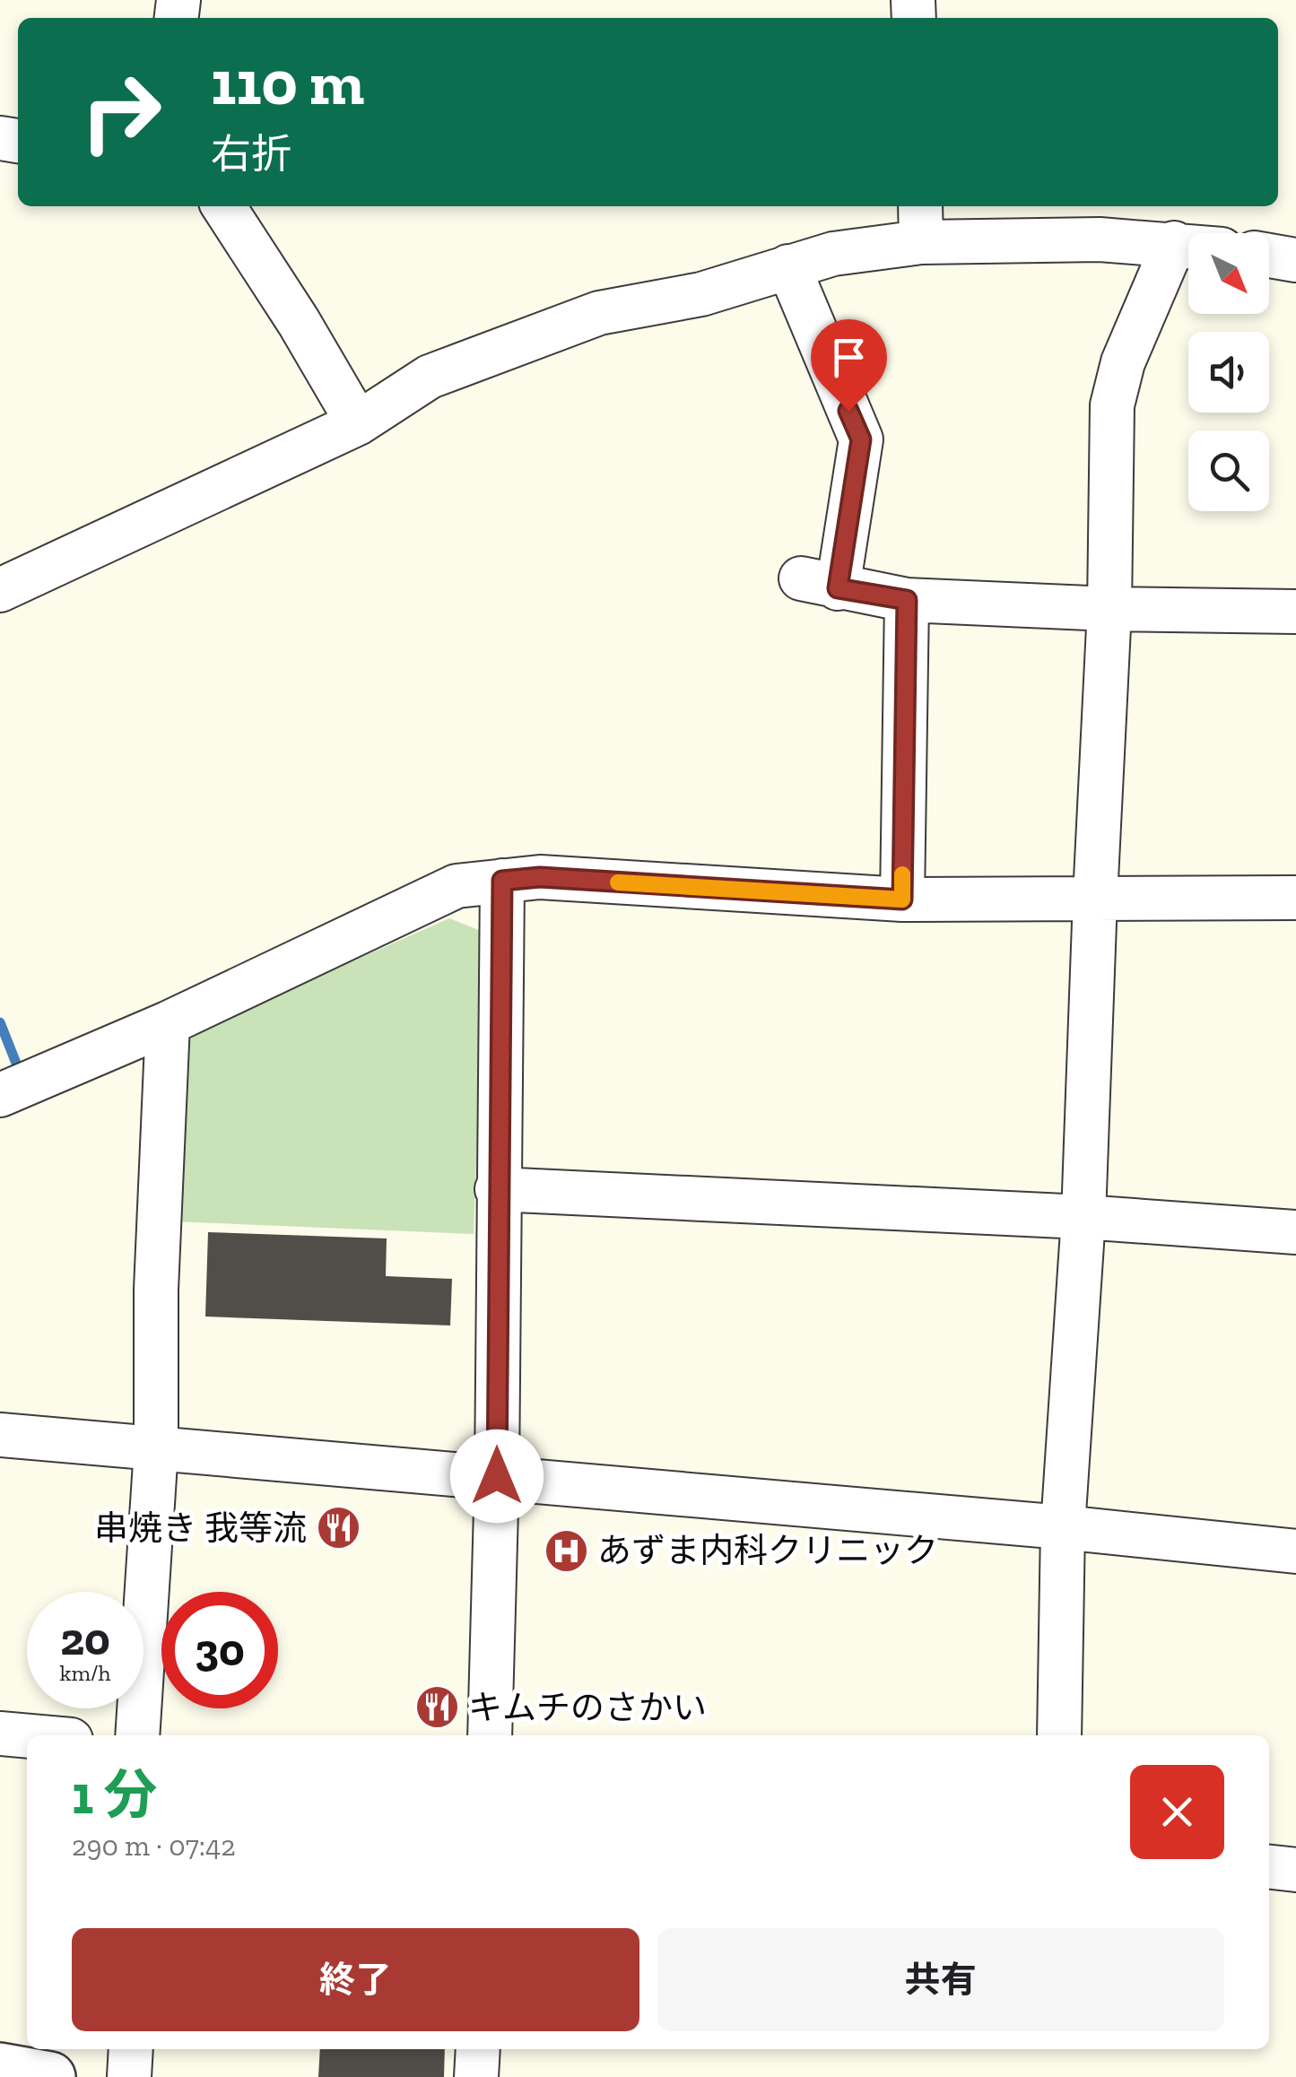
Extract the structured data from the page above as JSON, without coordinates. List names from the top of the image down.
{
  "places": {
    "restaurant": ["串焼き 我等流", "キムチのさかい"],
    "hospital": ["あずま内科クリニック"]
  },
  "north": "bottom right",
  "page": {
    "turn": ["110 m", "右折"],
    "speed": "20 km/h",
    "limit": "30",
    "heading": ["1 分", "290 m · 07:42"],
    "buttons": ["終了", "共有"]
  }
}
